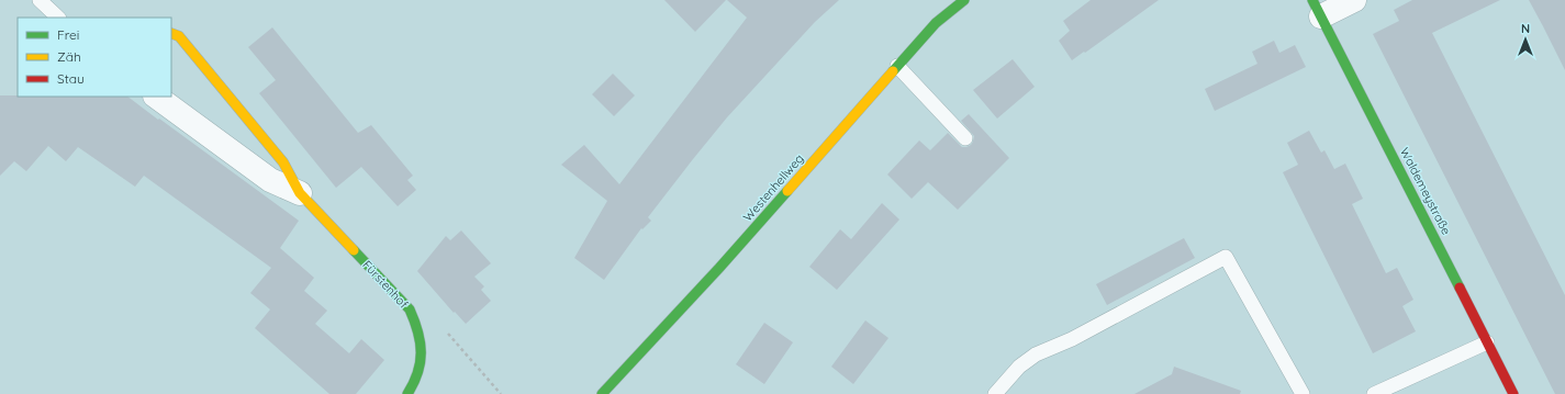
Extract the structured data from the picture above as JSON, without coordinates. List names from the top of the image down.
{
  "streets": {
    "street": ["Westenhellweg", "Waldemeystraße", "Fürstenhof"]
  },
  "legend": ["Frei", "Zäh", "Stau"],
  "north": "top"
}
